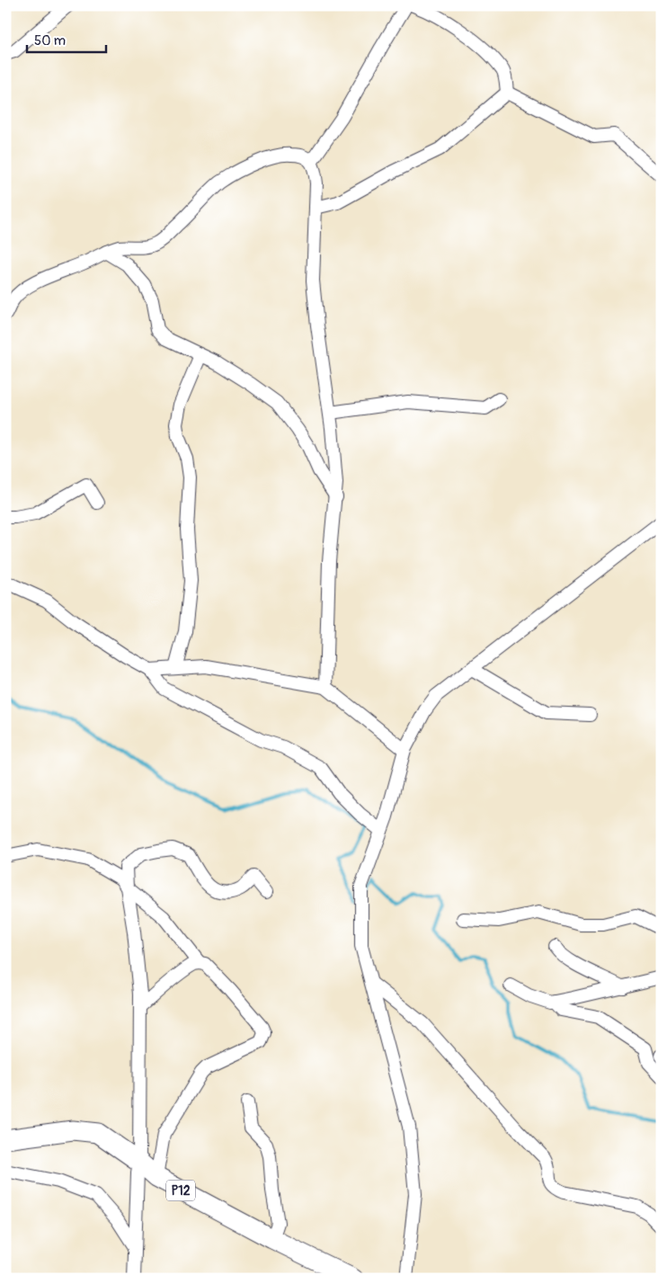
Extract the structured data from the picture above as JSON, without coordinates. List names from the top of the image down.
{
  "streets": {
    "main road": ["P12"]
  },
  "scale_bar": "50 m"
}
